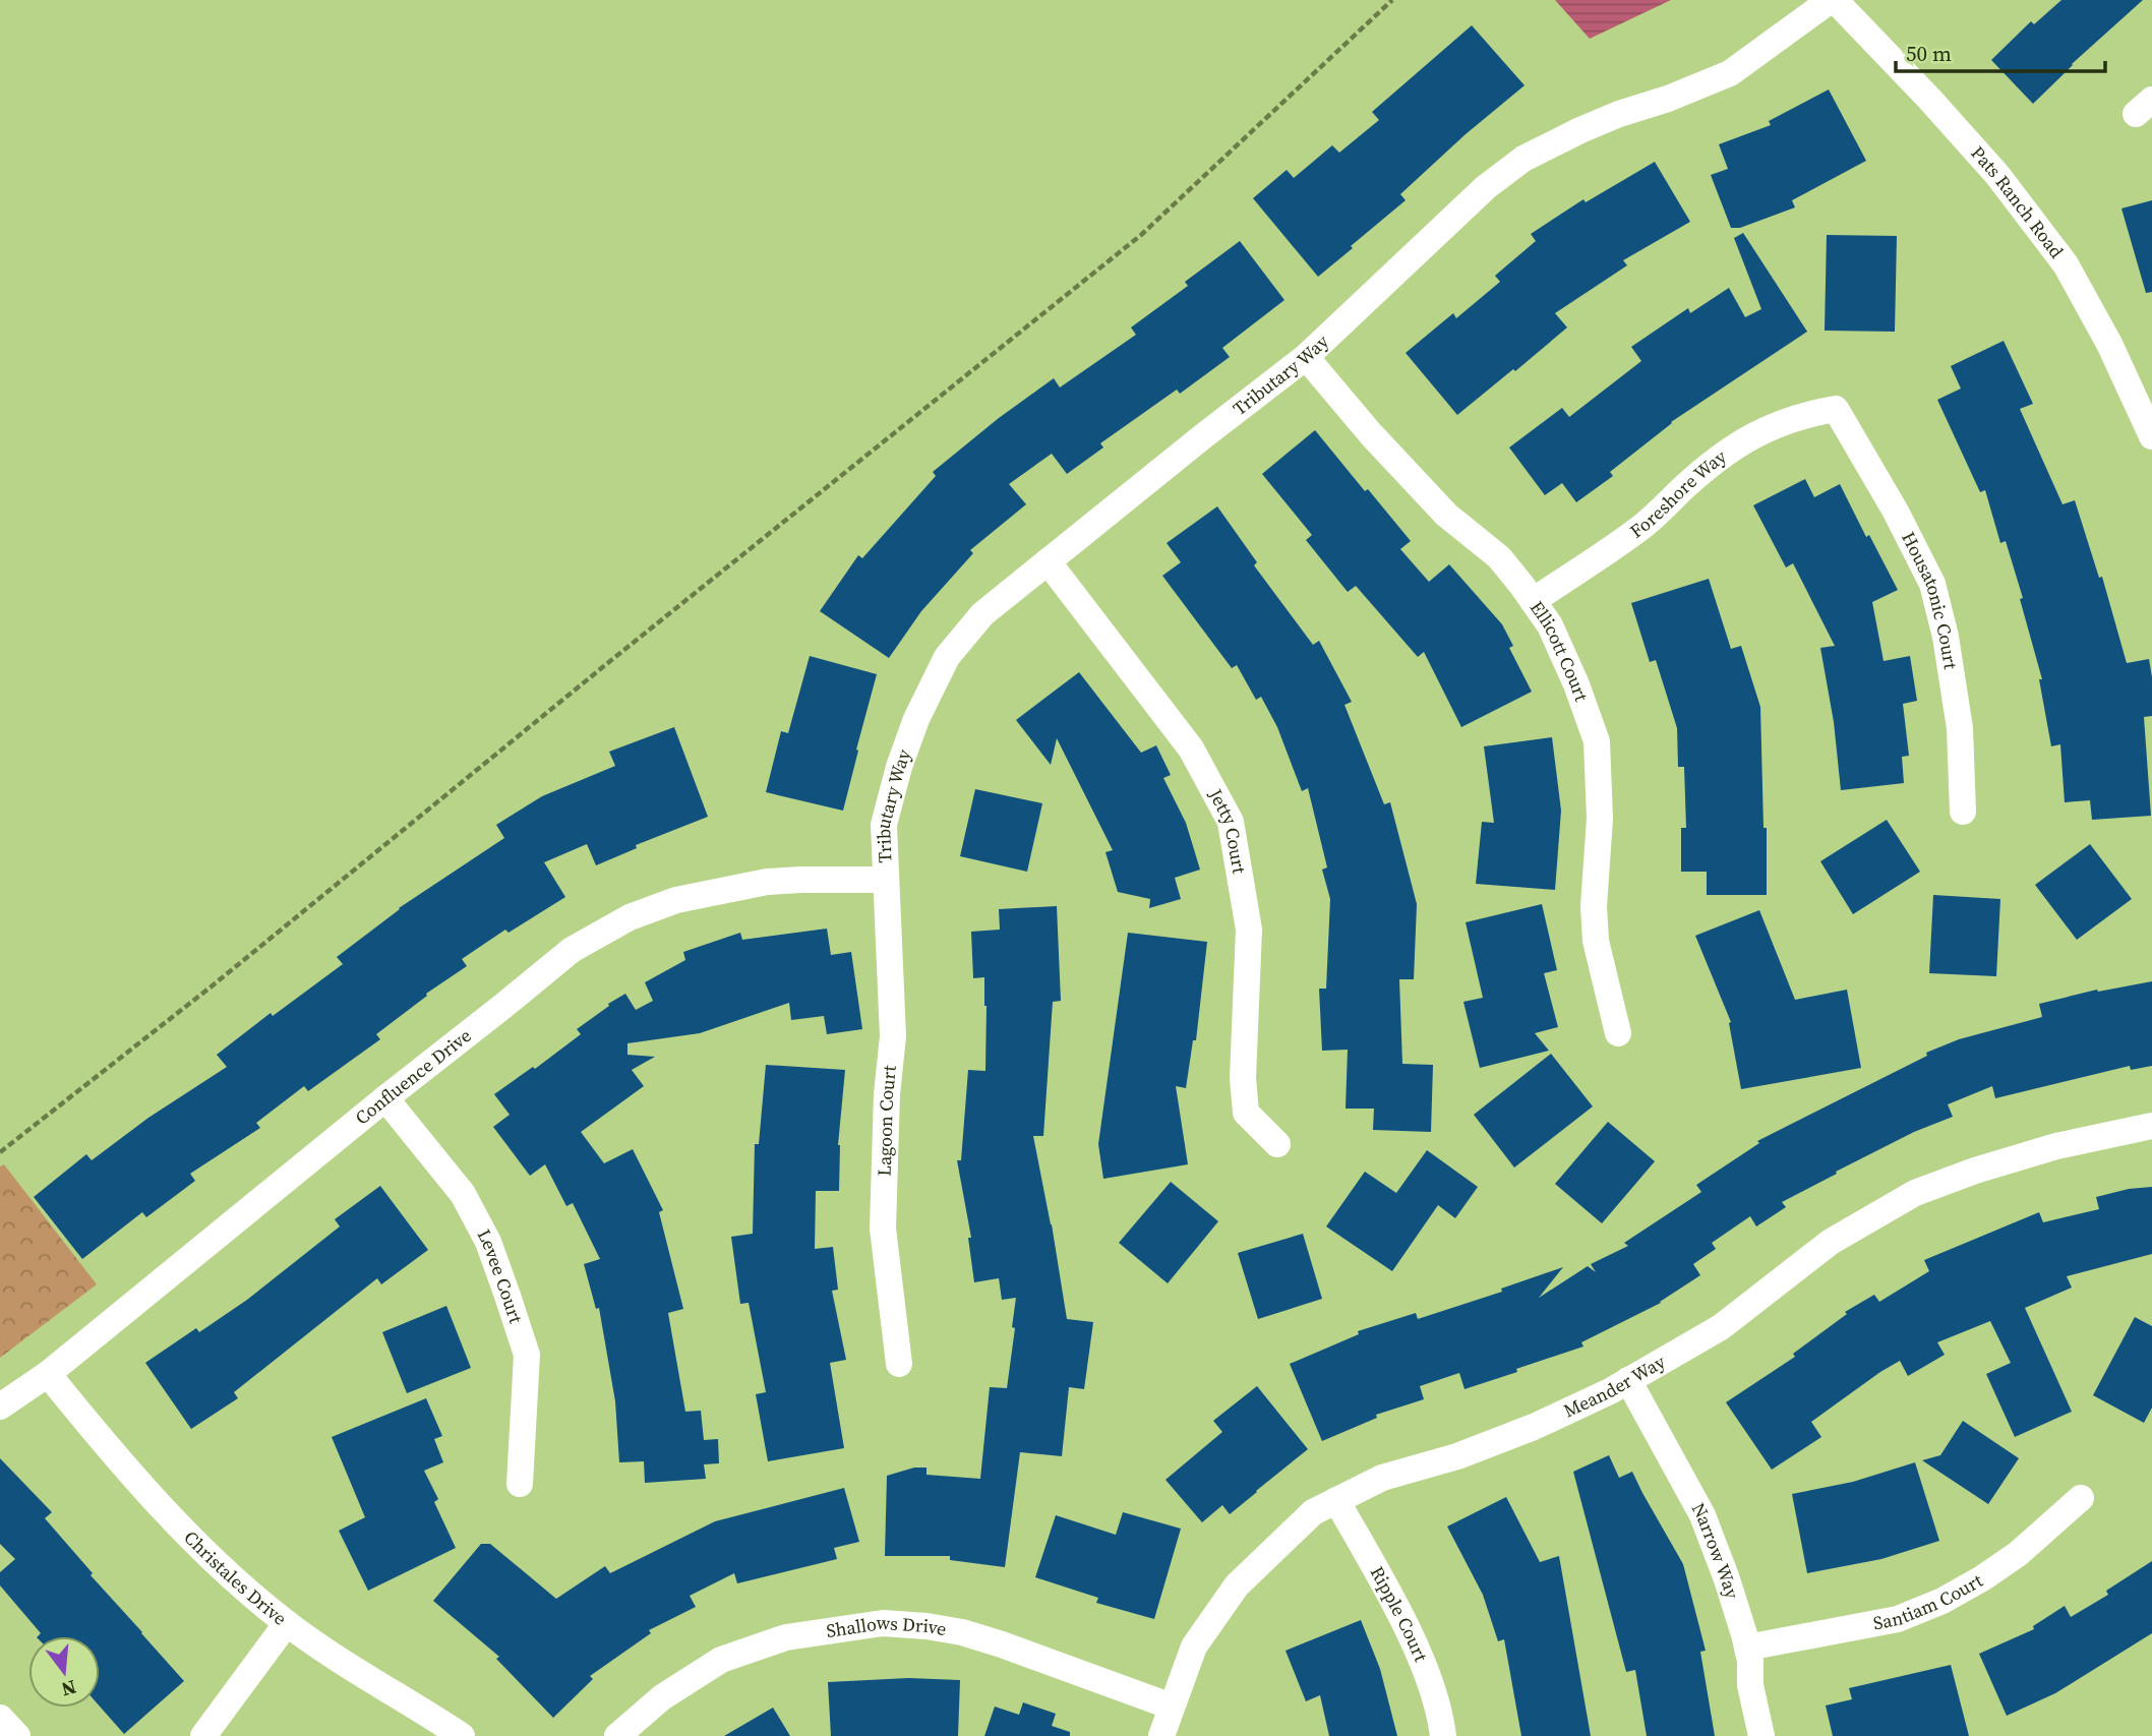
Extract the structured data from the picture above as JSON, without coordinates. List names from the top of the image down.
{
  "streets": {
    "street": [
      "Pats Ranch Road",
      "Tributary Way",
      "Foreshore Way",
      "Housatonic Court",
      "Ellicott Court",
      "Jetty Court",
      "Confluence Drive",
      "Lagoon Court",
      "Levee Court",
      "Meander Way",
      "Narrow Way",
      "Christales Drive",
      "Santiam Court",
      "Ripple Court",
      "Shallows Drive"
    ]
  },
  "crossings": [
    ["Pats Ranch Road", "Tributary Way"],
    ["Tributary Way", "Ellicott Court"],
    ["Tributary Way", "Jetty Court"],
    ["Tributary Way", "Confluence Drive"],
    ["Tributary Way", "Lagoon Court"],
    ["Foreshore Way", "Housatonic Court"],
    ["Foreshore Way", "Ellicott Court"],
    ["Confluence Drive", "Lagoon Court"],
    ["Confluence Drive", "Levee Court"],
    ["Confluence Drive", "Christales Drive"],
    ["Meander Way", "Narrow Way"],
    ["Meander Way", "Ripple Court"],
    ["Meander Way", "Shallows Drive"],
    ["Narrow Way", "Santiam Court"]
  ],
  "scale_bar": "50 m",
  "north": "bottom"
}
